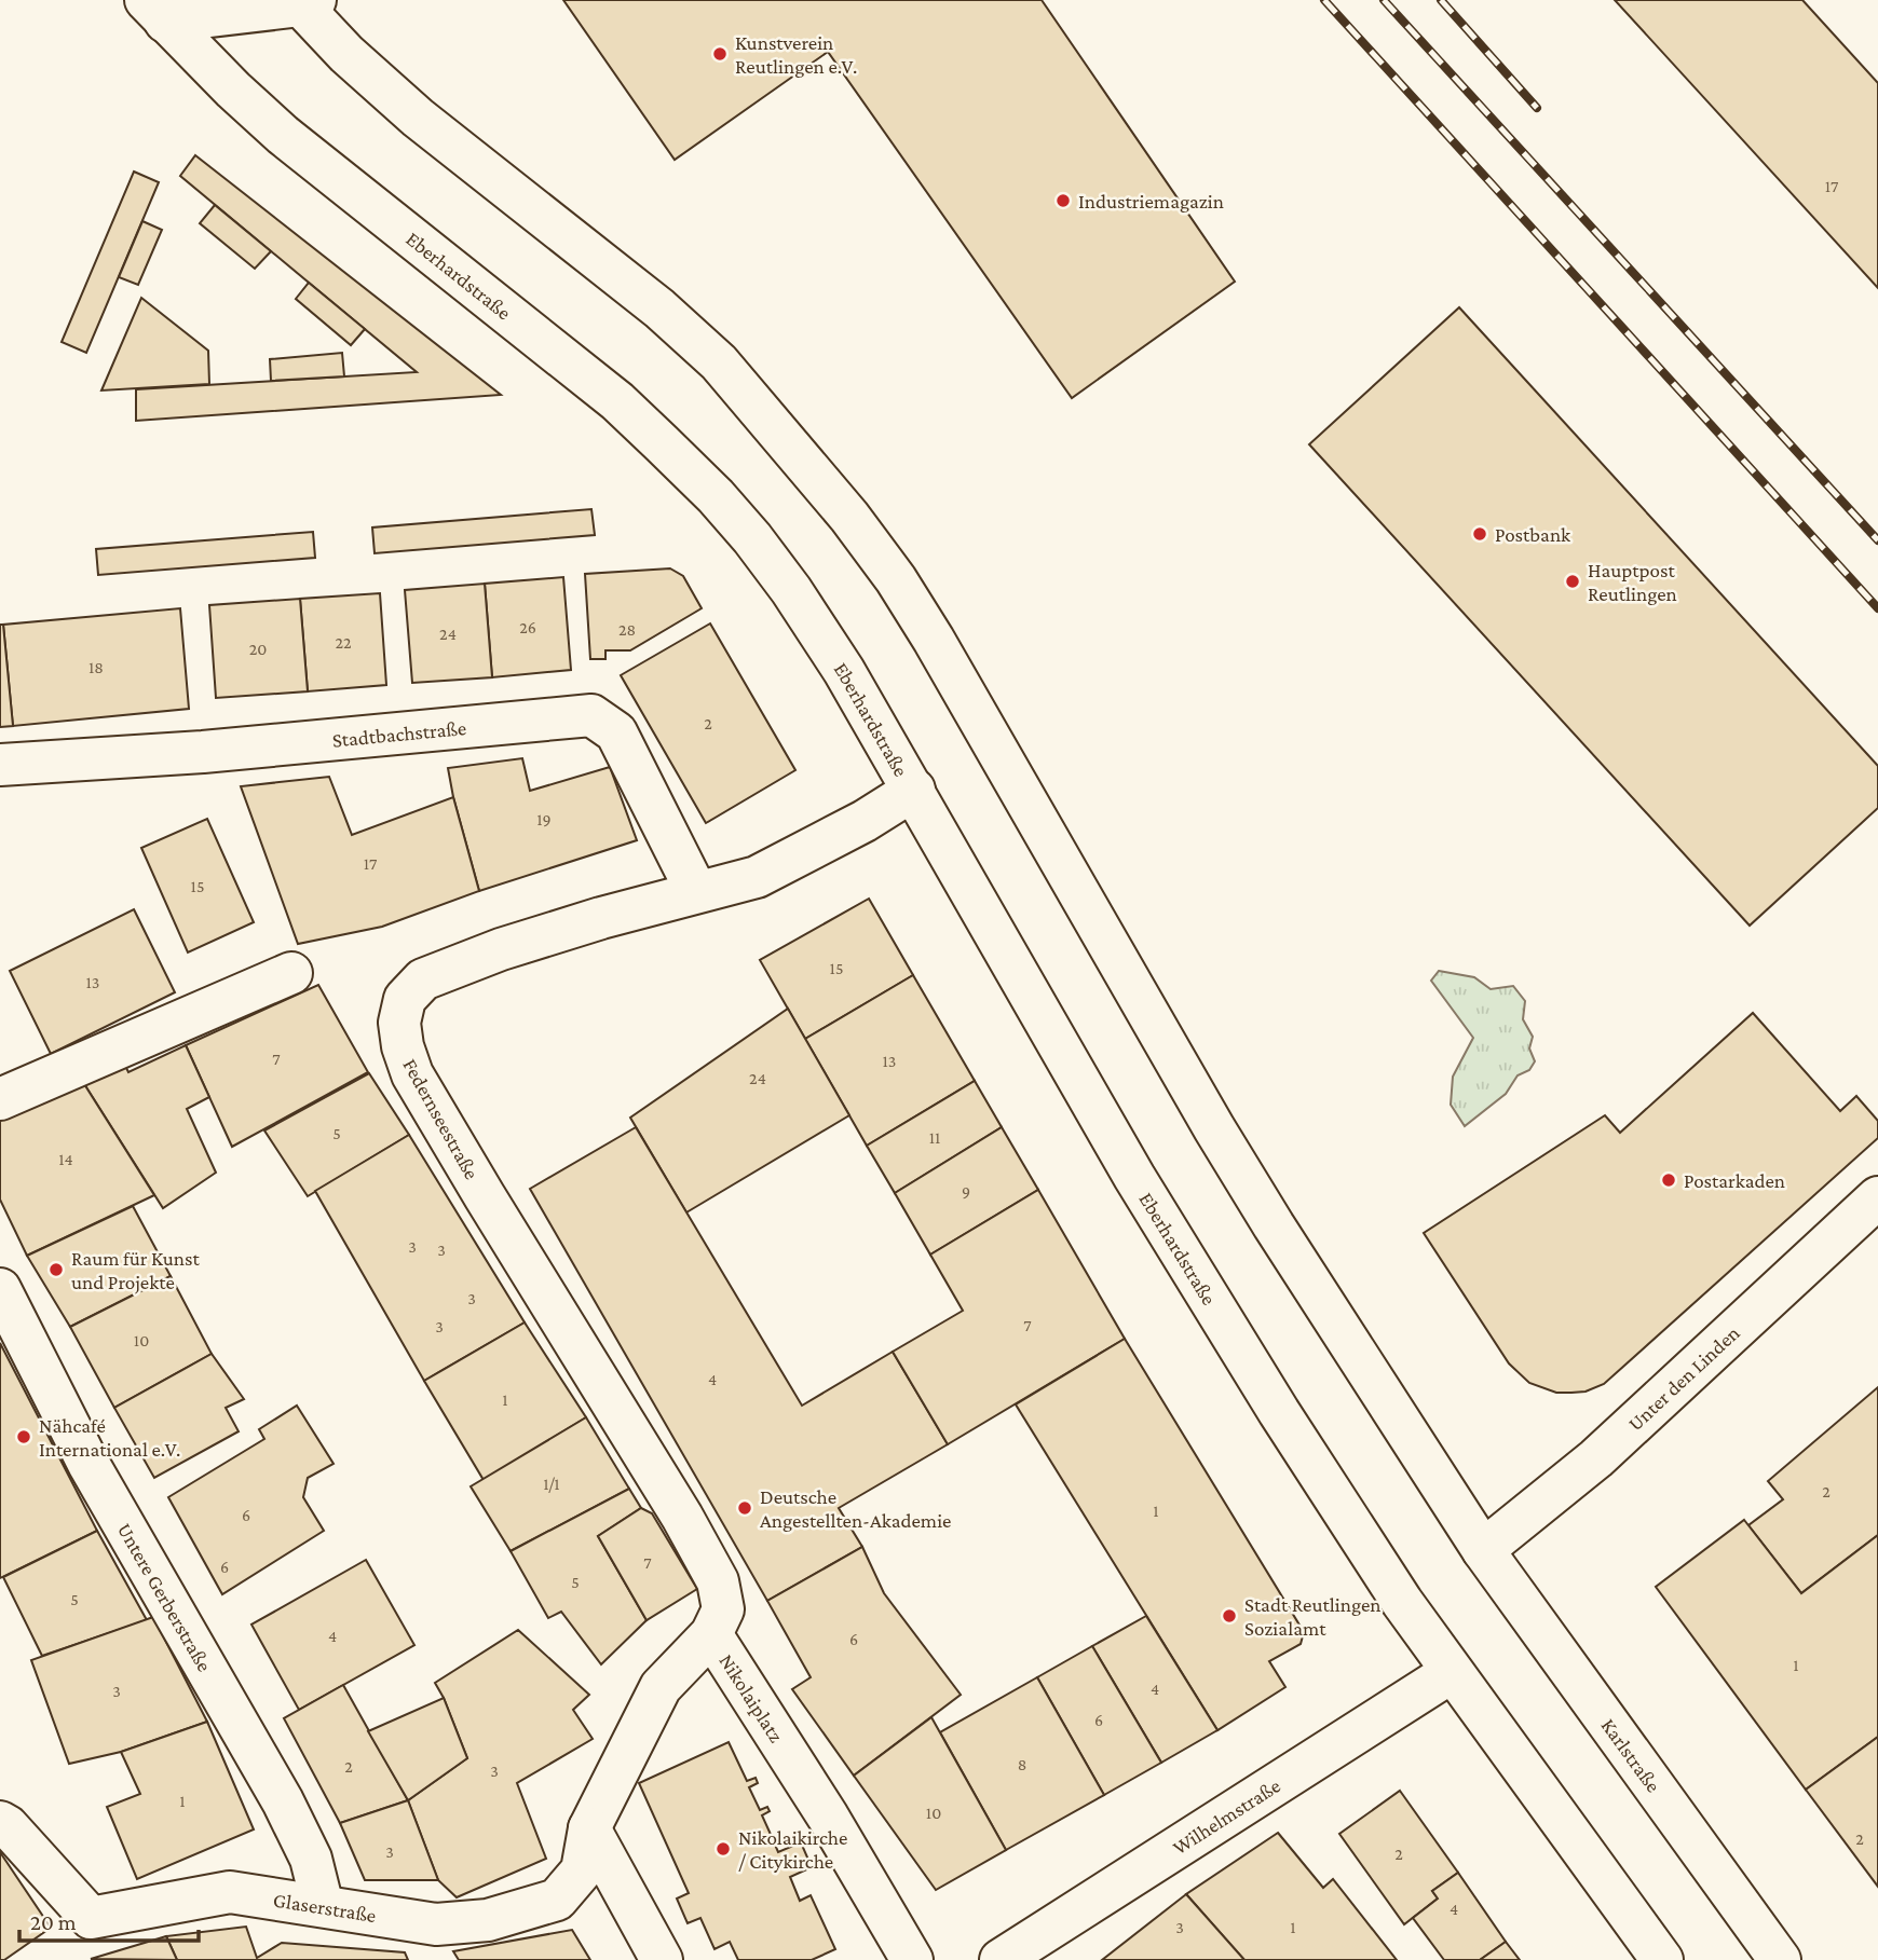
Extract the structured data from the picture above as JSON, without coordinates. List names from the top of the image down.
{
  "streets": {
    "street": [
      "Eberhardstraße",
      "Stadtbachstraße",
      "Federnseestraße",
      "Unter den Linden",
      "Untere Gerberstraße",
      "Nikolaiplatz",
      "Karlstraße",
      "Wilhelmstraße",
      "Glaserstraße"
    ]
  },
  "crossings": [
    ["Eberhardstraße", "Federnseestraße"],
    ["Eberhardstraße", "Wilhelmstraße"],
    ["Stadtbachstraße", "Federnseestraße"],
    ["Federnseestraße", "Nikolaiplatz"],
    ["Unter den Linden", "Karlstraße"],
    ["Untere Gerberstraße", "Glaserstraße"],
    ["Nikolaiplatz", "Glaserstraße"]
  ],
  "places": [
    "Kunstverein Reutlingen e.V.",
    "Industriemagazin",
    "Postbank",
    "Hauptpost Reutlingen",
    "Postarkaden",
    "Raum für Kunst und Projekte",
    "Nähcafé International e.V.",
    "Deutsche Angestellten-Akademie",
    "Stadt Reutlingen Sozialamt",
    "Nikolaikirche / Citykirche"
  ],
  "house_numbers": [
    "17",
    "26",
    "28",
    "24",
    "22",
    "20",
    "18",
    "2",
    "19",
    "17",
    "15",
    "15",
    "13",
    "7",
    "13",
    "24",
    "5",
    "11",
    "14",
    "9",
    "3",
    "3",
    "3",
    "7",
    "3",
    "10",
    "4",
    "1",
    "1/1",
    "2",
    "1",
    "6",
    "7",
    "6",
    "5",
    "5",
    "4",
    "6",
    "1",
    "4",
    "3",
    "6",
    "8",
    "2",
    "3",
    "1",
    "10",
    "2",
    "3",
    "2",
    "4",
    "3",
    "1"
  ],
  "scale_bar": "20 m"
}
